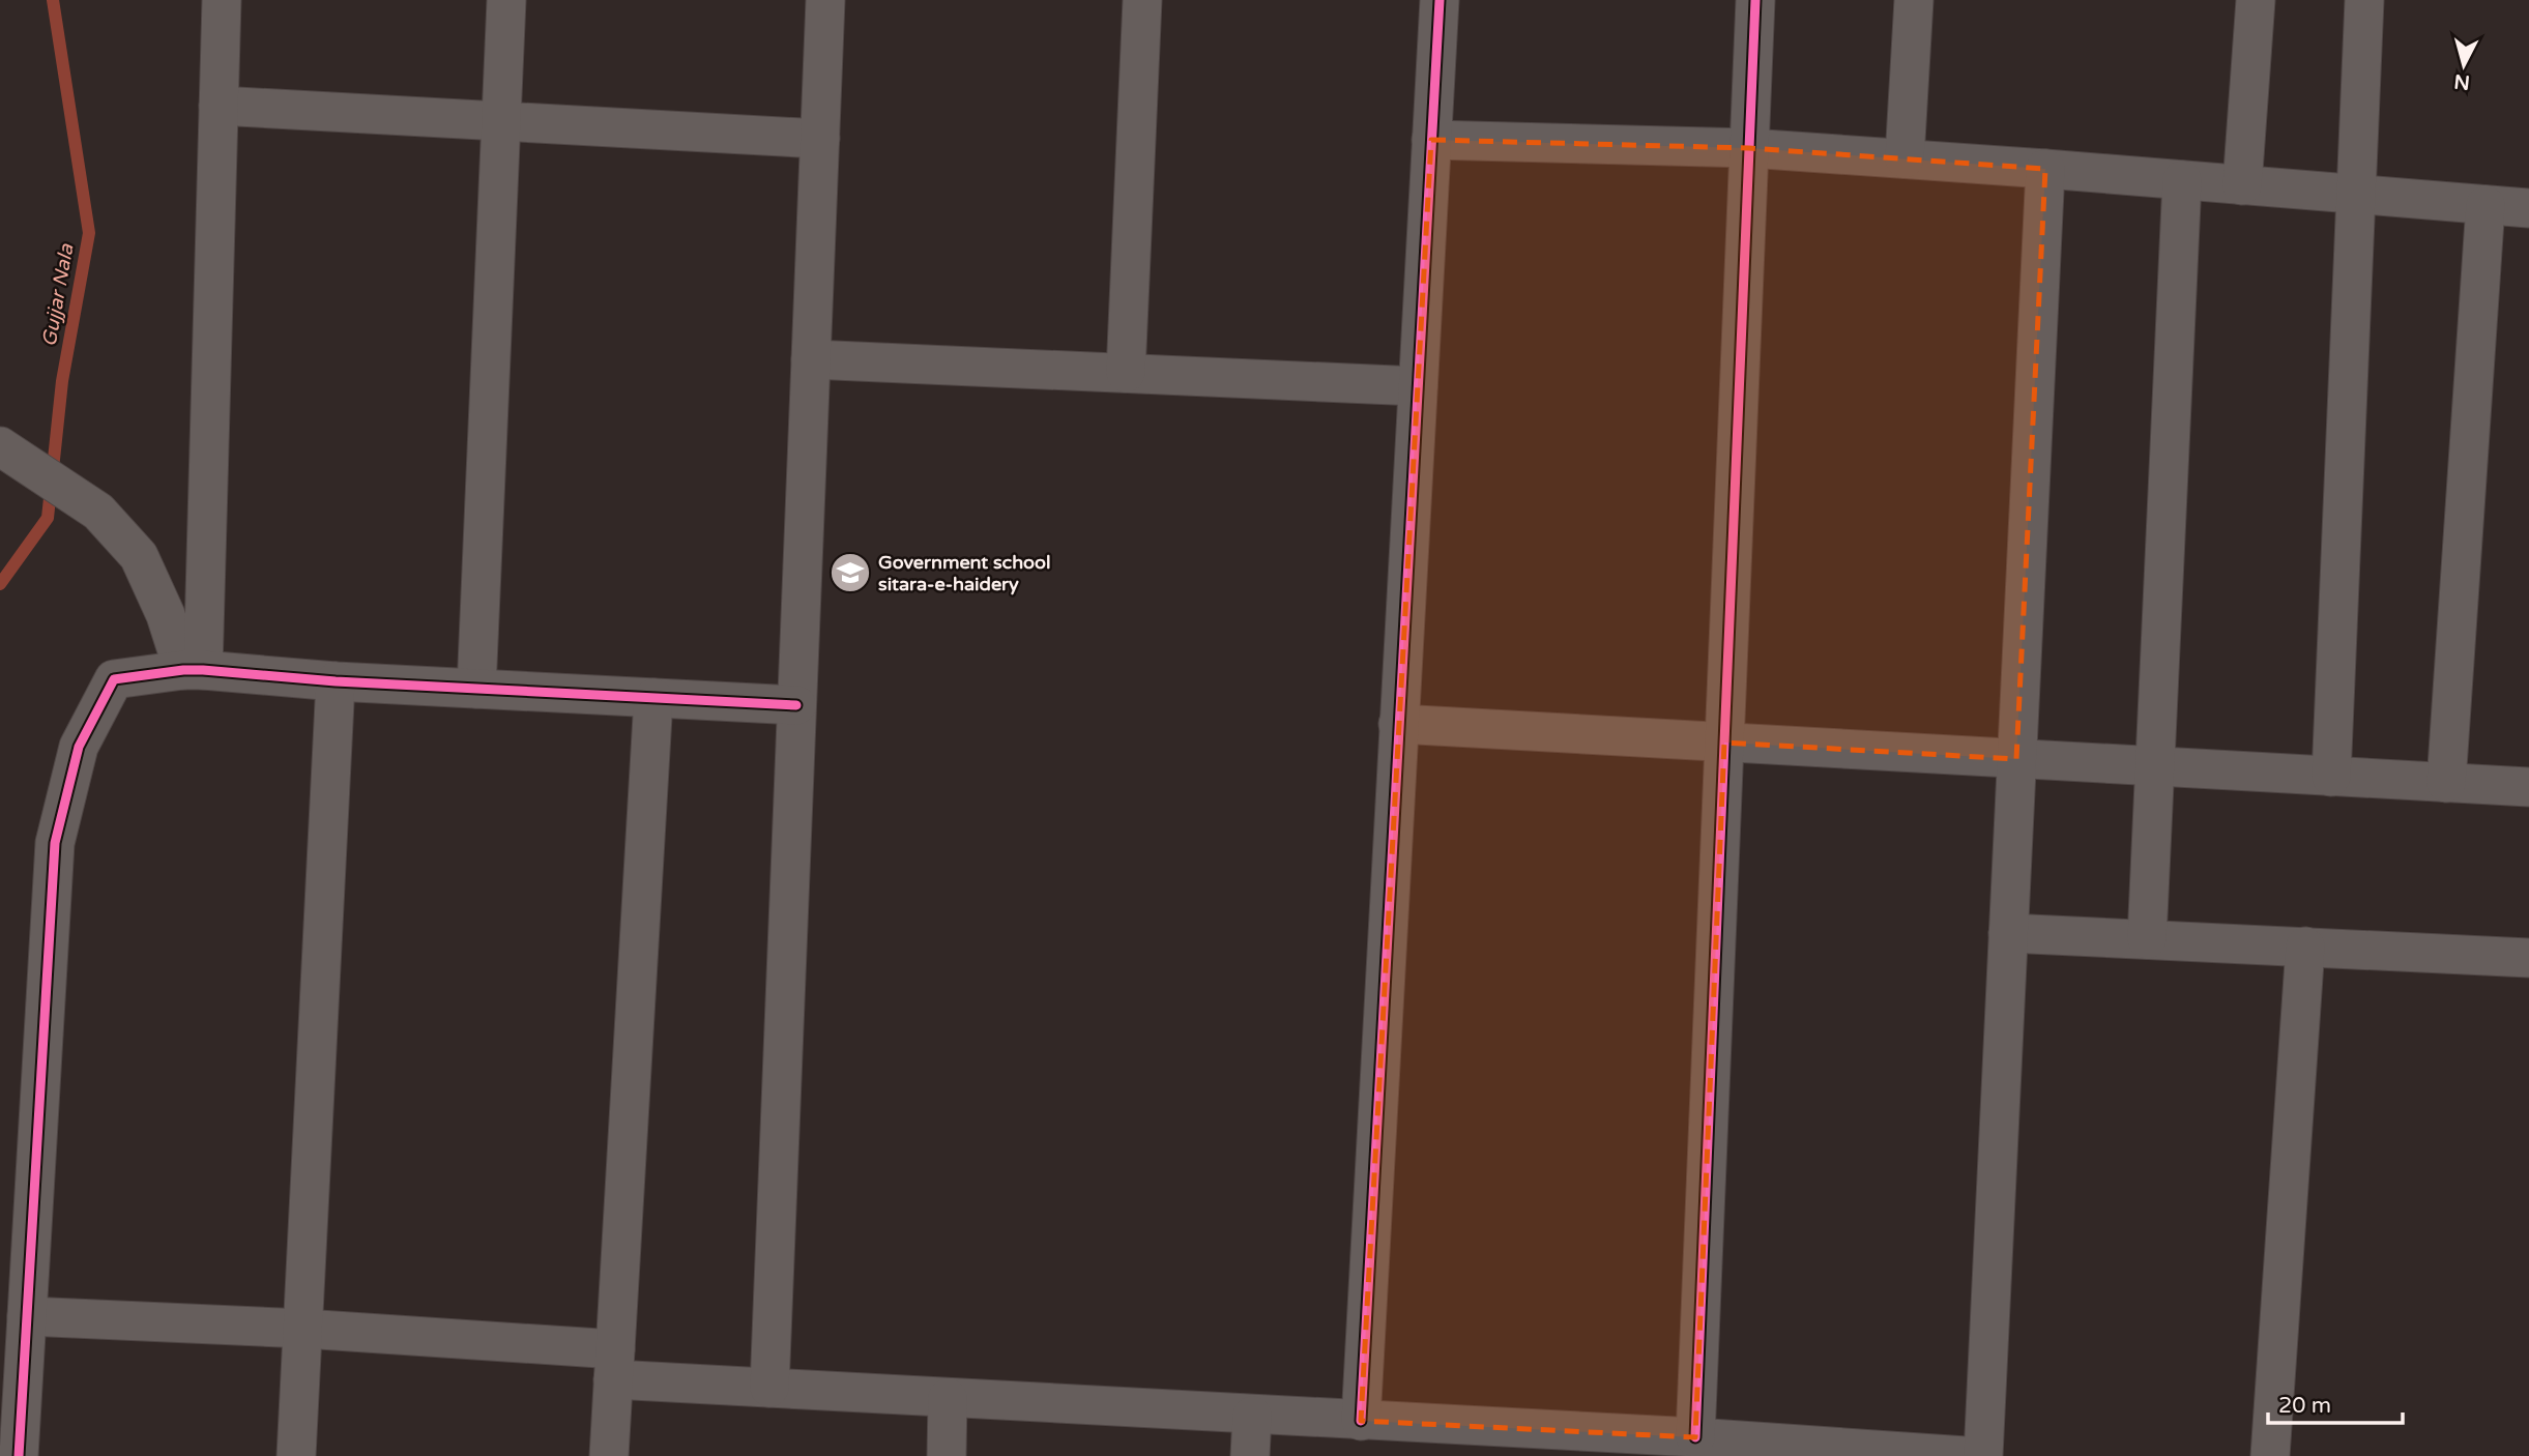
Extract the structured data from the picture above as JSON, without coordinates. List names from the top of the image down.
{
  "water": ["Gujjar Nala"],
  "places": {
    "school or university": ["Government school sitara-e-haidery"]
  },
  "scale_bar": "20 m",
  "north": "bottom"
}
